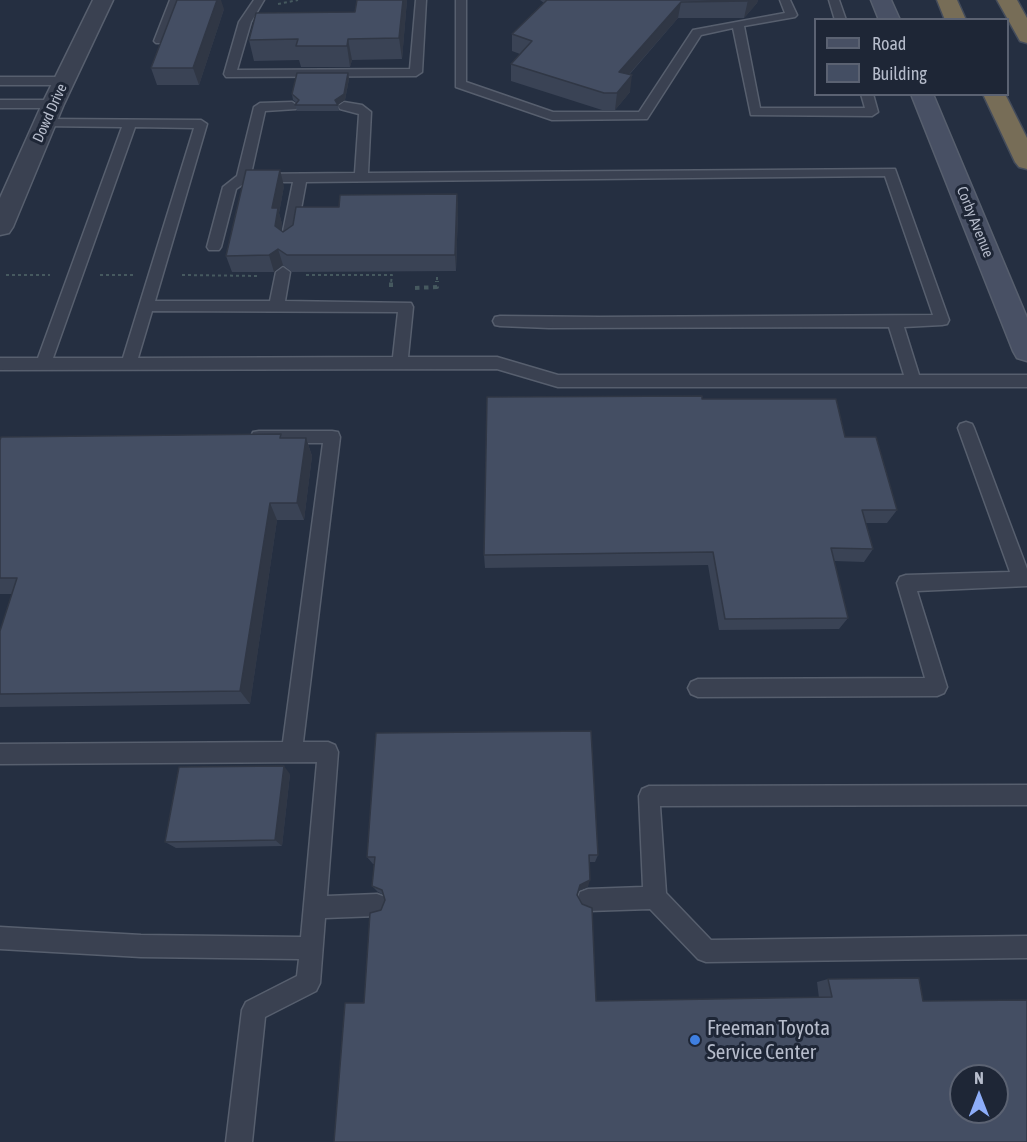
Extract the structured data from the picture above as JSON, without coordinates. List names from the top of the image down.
{
  "streets": {
    "street": ["Dowd Drive", "Corby Avenue"]
  },
  "places": ["Freeman Toyota Service Center"],
  "legend": ["Road", "Building"],
  "north": "top"
}
